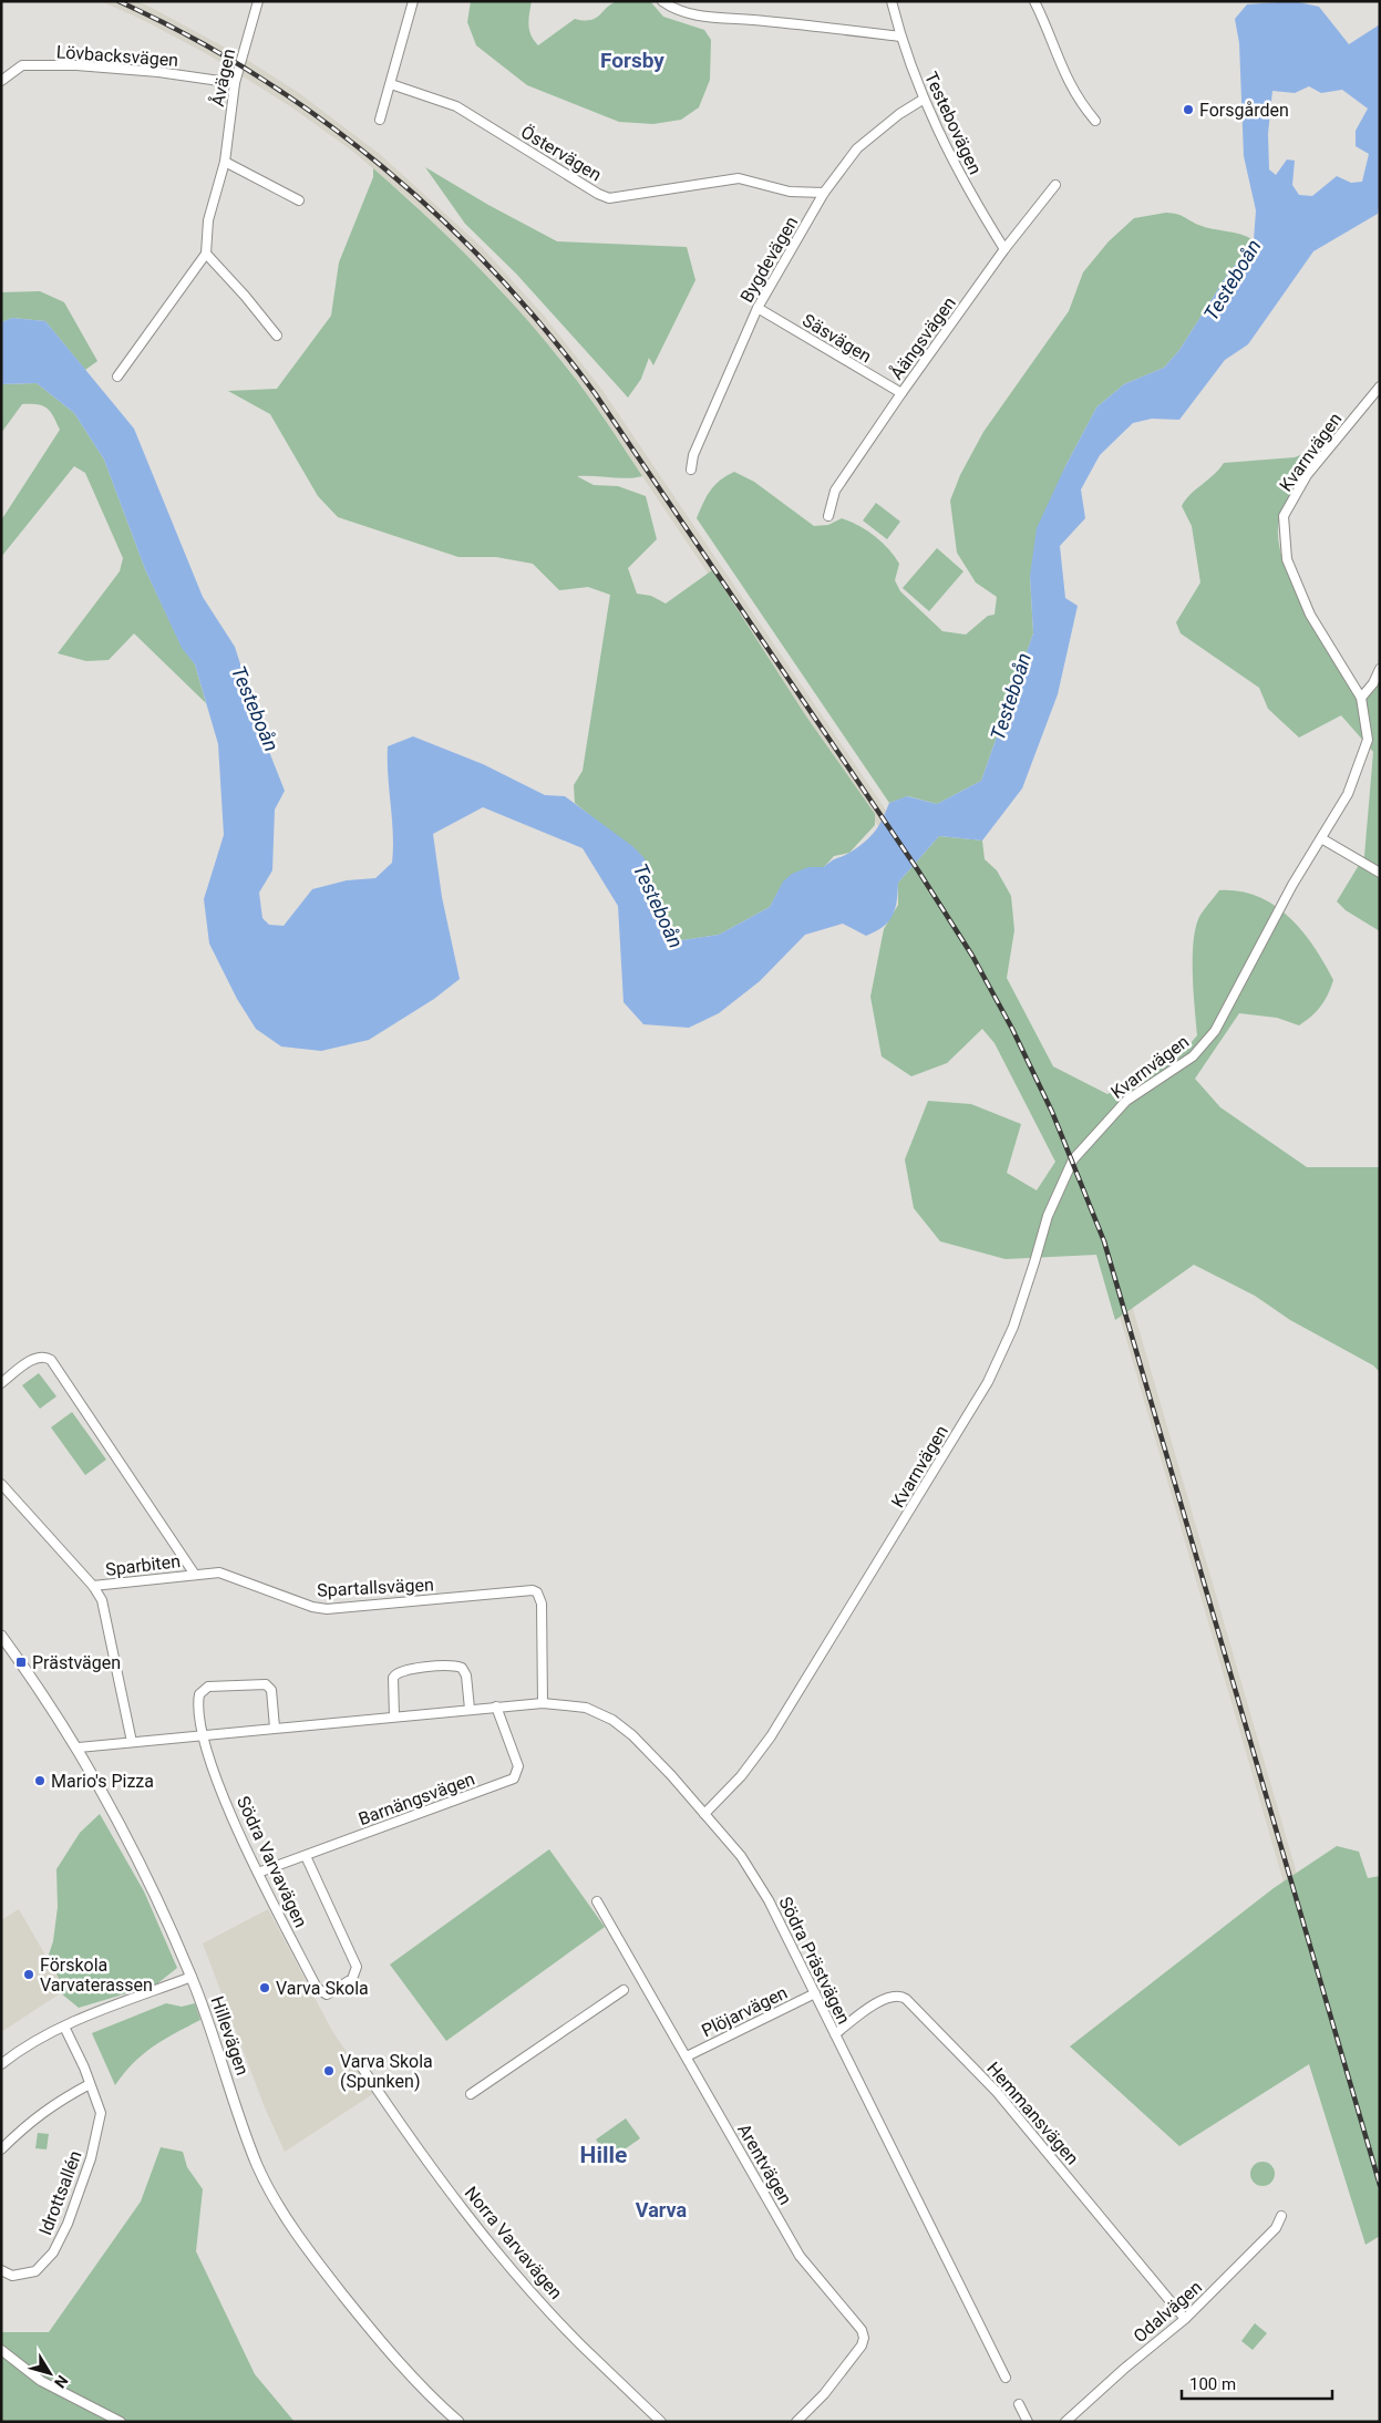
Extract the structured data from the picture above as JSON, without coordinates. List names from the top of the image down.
{
  "streets": {
    "street": [
      "Lövbacksvägen",
      "Åvägen",
      "Testebovägen",
      "Östervägen",
      "Bygdevägen",
      "Säsvägen",
      "Åängsvägen",
      "Kvarnvägen",
      "Sparbiten",
      "Spartallsvägen",
      "Barnängsvägen",
      "Södra Varvavägen",
      "Södra Prästvägen",
      "Plöjarvägen",
      "Hillevägen",
      "Hemmansvägen",
      "Arentvägen",
      "Idrottsallén",
      "Norra Varvavägen",
      "Odalvägen"
    ]
  },
  "crossings": [
    ["Lövbacksvägen", "Åvägen"],
    ["Testebovägen", "Bygdevägen"],
    ["Testebovägen", "Åängsvägen"],
    ["Östervägen", "Bygdevägen"],
    ["Bygdevägen", "Säsvägen"],
    ["Säsvägen", "Åängsvägen"],
    ["Kvarnvägen", "Södra Prästvägen"],
    ["Sparbiten", "Spartallsvägen"],
    ["Spartallsvägen", "Södra Prästvägen"],
    ["Barnängsvägen", "Södra Varvavägen"],
    ["Barnängsvägen", "Södra Prästvägen"],
    ["Södra Varvavägen", "Södra Prästvägen"],
    ["Södra Prästvägen", "Plöjarvägen"],
    ["Södra Prästvägen", "Hillevägen"],
    ["Södra Prästvägen", "Hemmansvägen"],
    ["Plöjarvägen", "Arentvägen"],
    ["Hemmansvägen", "Odalvägen"]
  ],
  "districts": ["Forsby", "Hille", "Varva"],
  "water": ["Testeboån"],
  "places": {
    "other": [
      "Forsgården",
      "Mario's Pizza",
      "Förskola Varvaterassen",
      "Varva Skola",
      "Varva Skola (Spunken)"
    ],
    "transit": ["Prästvägen"]
  },
  "scale_bar": "100 m",
  "north": "bottom right"
}
